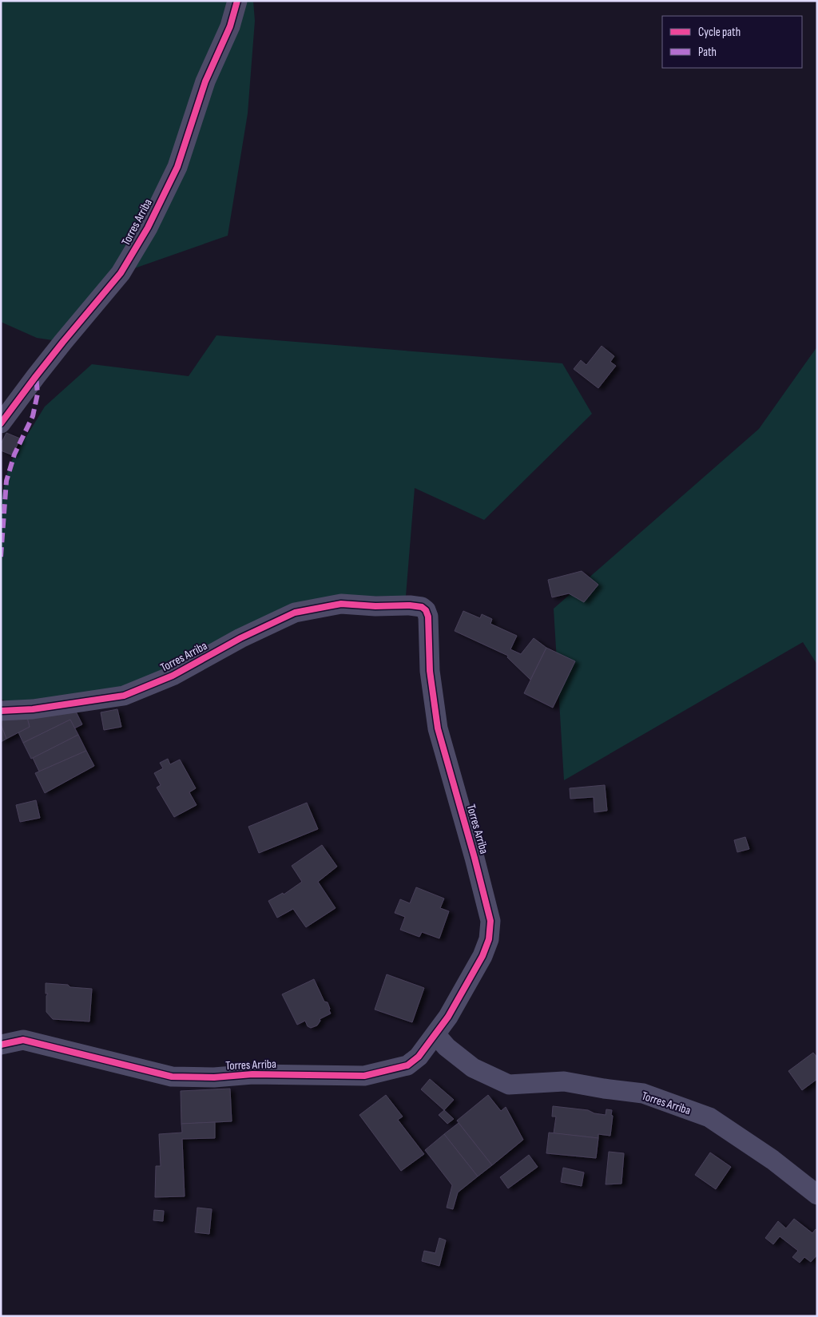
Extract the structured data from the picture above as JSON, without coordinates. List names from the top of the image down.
{
  "streets": {
    "street": ["Torres Arriba"]
  },
  "legend": ["Cycle path", "Path"]
}
